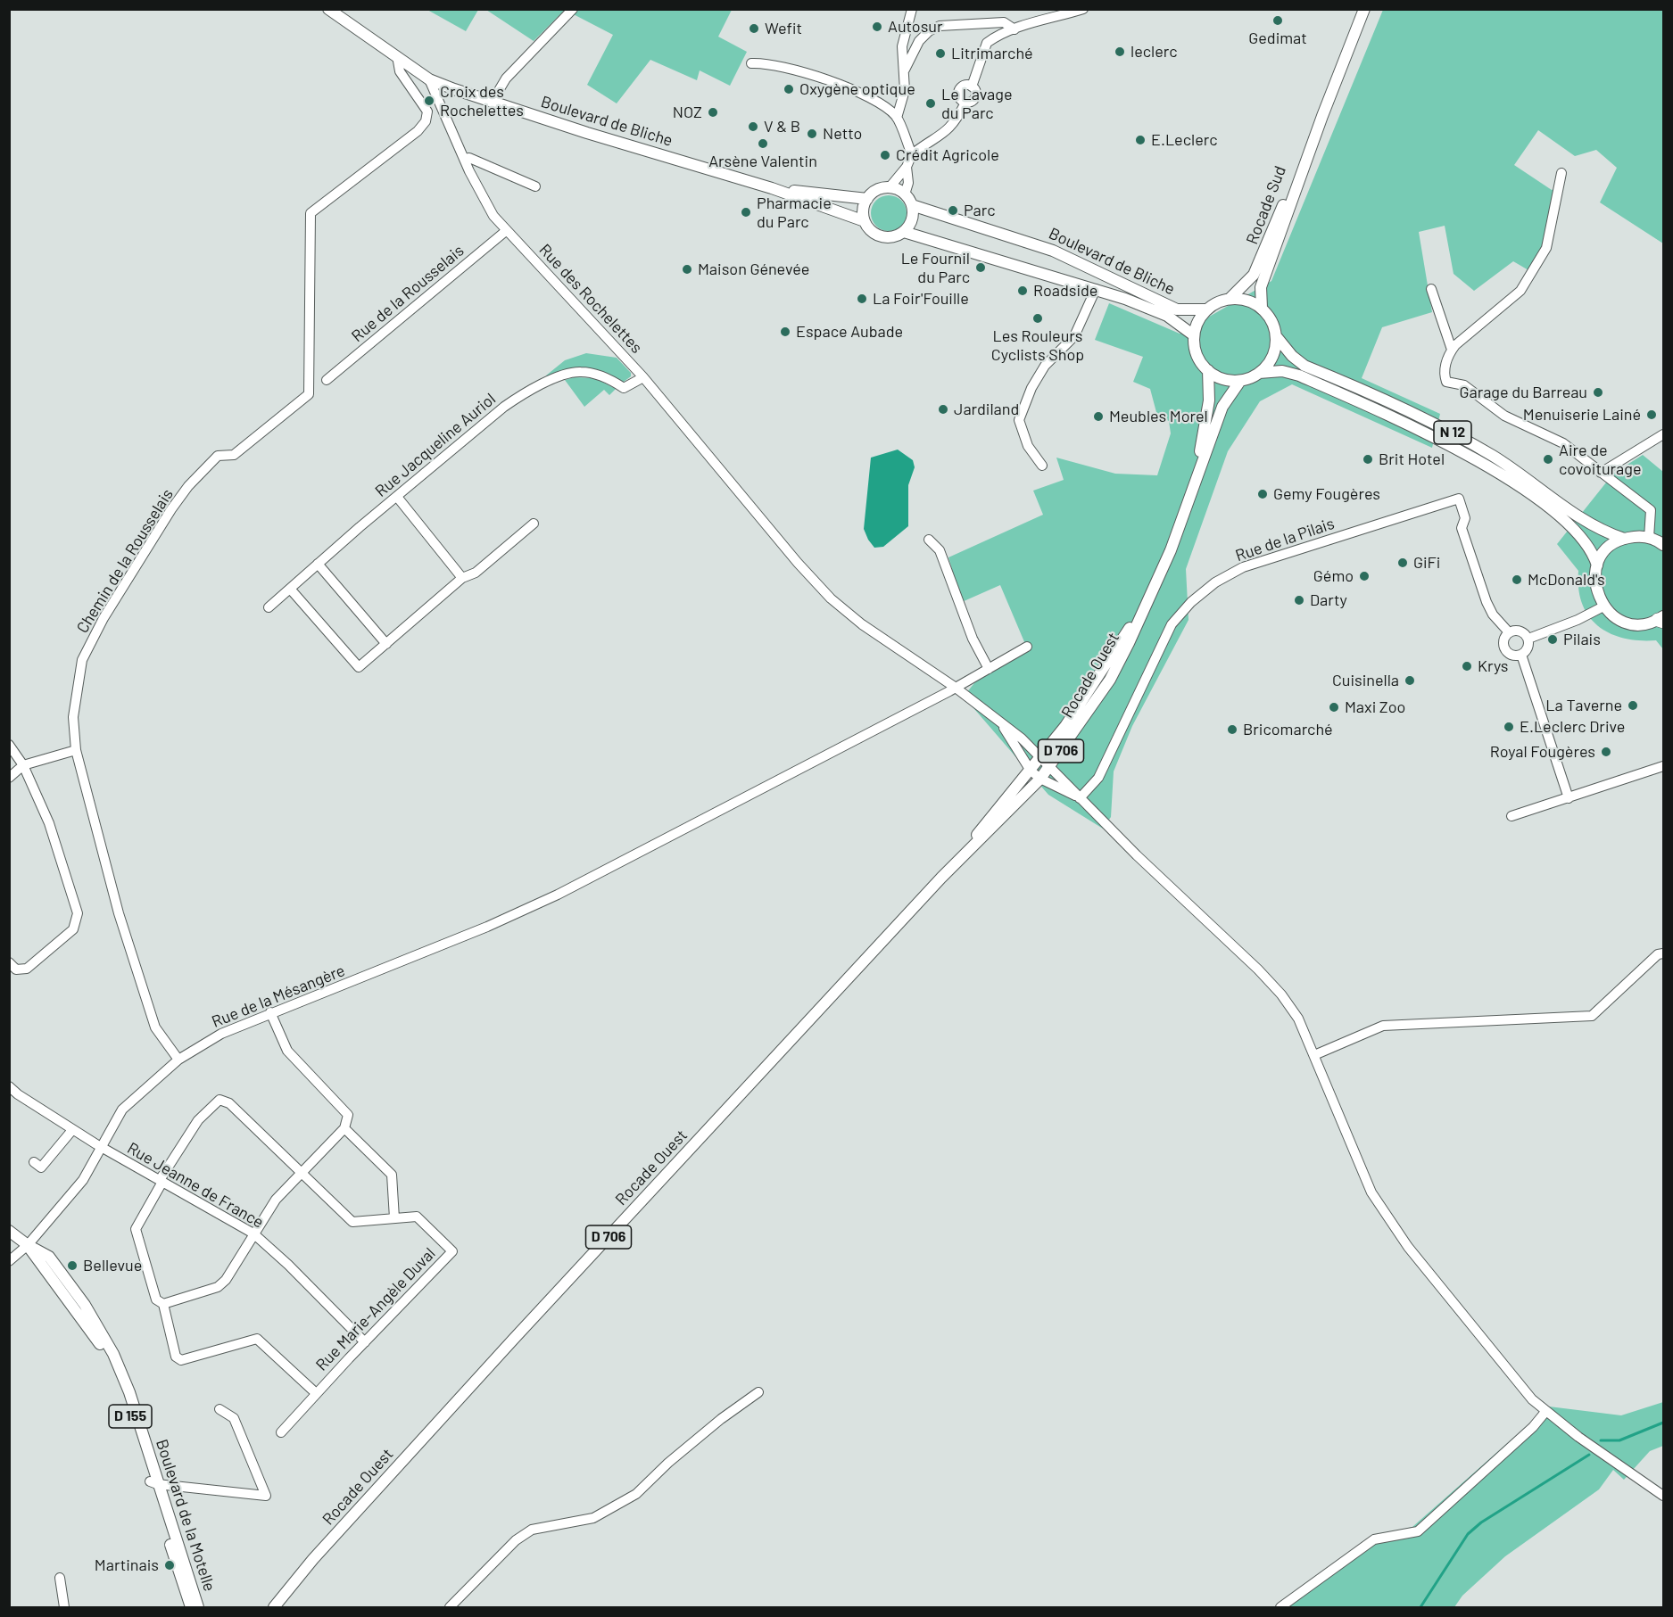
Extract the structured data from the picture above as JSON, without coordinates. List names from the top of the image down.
{
  "streets": {
    "main road": [
      "Boulevard de Bliche",
      "Rocade Sud",
      "N 12",
      "Rocade Ouest",
      "D 706",
      "D 155",
      "Boulevard de la Motelle"
    ],
    "street": [
      "Rue de la Rousselais",
      "Rue des Rochelettes",
      "Rue Jacqueline Auriol",
      "Rue de la Pilais",
      "Chemin de la Rousselais",
      "Rue de la Mésangère",
      "Rue Jeanne de France",
      "Rue Marie-Angèle Duval"
    ]
  },
  "crossings": [
    ["Boulevard de Bliche", "Rocade Sud"],
    ["Boulevard de Bliche", "Rue des Rochelettes"],
    ["Boulevard de Bliche", "N 12"],
    ["Boulevard de Bliche", "Chemin de la Rousselais"],
    ["Boulevard de Bliche", "Rocade Ouest"],
    ["Rocade Sud", "N 12"],
    ["Rocade Sud", "Rocade Ouest"],
    ["Rue de la Rousselais", "Rue des Rochelettes"],
    ["Rue des Rochelettes", "Rue Jacqueline Auriol"],
    ["Rue des Rochelettes", "Rue de la Pilais"],
    ["Rue des Rochelettes", "Rocade Ouest"],
    ["Rue des Rochelettes", "Rue de la Mésangère"],
    ["N 12", "Rocade Ouest"],
    ["Chemin de la Rousselais", "Rue de la Mésangère"],
    ["Rue de la Mésangère", "Rue Jeanne de France"],
    ["Rue de la Mésangère", "Boulevard de la Motelle"],
    ["Rue Jeanne de France", "Rue Marie-Angèle Duval"]
  ],
  "places": [
    "Gedimat",
    "Autosur",
    "Wefit",
    "leclerc",
    "Litrimarché",
    "Oxygène optique",
    "Croix des Rochelettes",
    "Le Lavage du Parc",
    "NOZ",
    "V & B",
    "Netto",
    "E.Leclerc",
    "Arsène Valentin",
    "Crédit Agricole",
    "Parc",
    "Pharmacie du Parc",
    "Le Fournil du Parc",
    "Maison Génevée",
    "Roadside",
    "La Foir'Fouille",
    "Les Rouleurs Cyclists Shop",
    "Espace Aubade",
    "Garage du Barreau",
    "Jardiland",
    "Menuiserie Lainé",
    "Meubles Morel",
    "Brit Hotel",
    "Aire de covoiturage",
    "Gemy Fougères",
    "GiFi",
    "Gémo",
    "McDonald's",
    "Darty",
    "Pilais",
    "Krys",
    "Cuisinella",
    "La Taverne",
    "Maxi Zoo",
    "E.Leclerc Drive",
    "Bricomarché",
    "Royal Fougères",
    "Bellevue",
    "Martinais"
  ]
}
